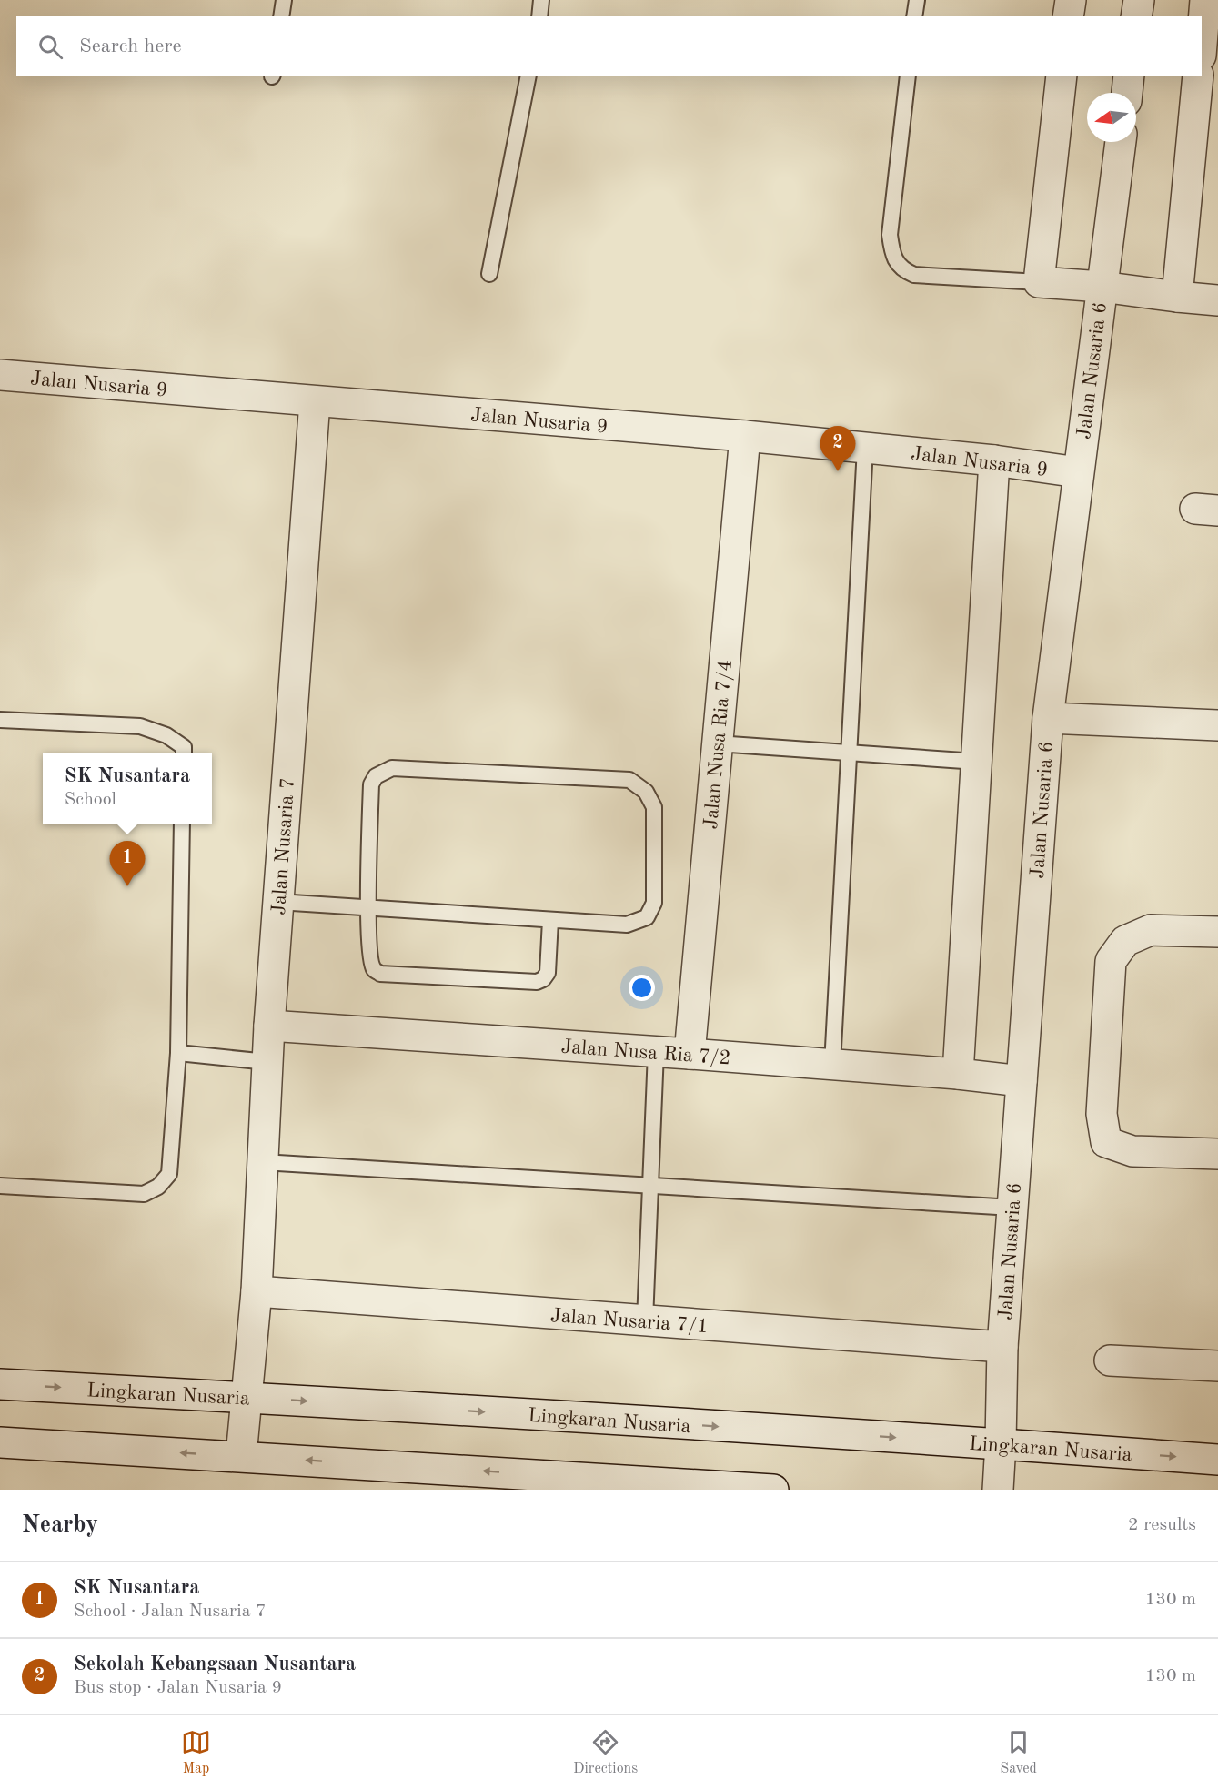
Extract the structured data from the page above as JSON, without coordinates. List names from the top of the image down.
{
  "streets": {
    "street": [
      "Jalan Nusaria 6",
      "Jalan Nusaria 9",
      "Jalan Nusa Ria 7/4",
      "Jalan Nusaria 7",
      "Jalan Nusa Ria 7/2",
      "Jalan Nusaria 7/1",
      "Lingkaran Nusaria"
    ]
  },
  "crossings": [
    ["Jalan Nusaria 6", "Jalan Nusaria 9"],
    ["Jalan Nusaria 6", "Jalan Nusa Ria 7/2"],
    ["Jalan Nusaria 6", "Jalan Nusaria 7/1"],
    ["Jalan Nusaria 6", "Lingkaran Nusaria"],
    ["Jalan Nusaria 9", "Jalan Nusa Ria 7/4"],
    ["Jalan Nusaria 9", "Jalan Nusaria 7"],
    ["Jalan Nusa Ria 7/4", "Jalan Nusa Ria 7/2"],
    ["Jalan Nusaria 7", "Jalan Nusa Ria 7/2"],
    ["Jalan Nusaria 7", "Jalan Nusaria 7/1"],
    ["Jalan Nusaria 7", "Lingkaran Nusaria"]
  ],
  "north": "left",
  "page": {
    "search": "Search here",
    "pins": ["2", "1"],
    "popup": ["SK Nusantara", "School"],
    "heading": ["Nearby", "2 results"],
    "list": [
      {
        "mark": "1",
        "name": "SK Nusantara",
        "note": "School · Jalan Nusaria 7",
        "value": "130 m"
      },
      {
        "mark": "2",
        "name": "Sekolah Kebangsaan Nusantara",
        "note": "Bus stop · Jalan Nusaria 9",
        "value": "130 m"
      }
    ],
    "nav": ["Map", "Directions", "Saved"]
  }
}
